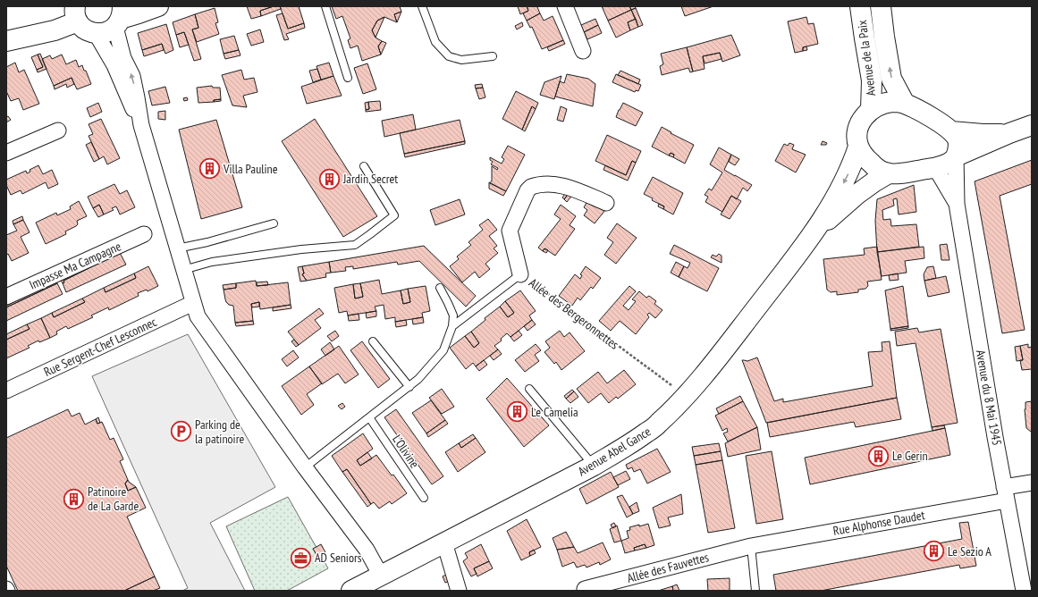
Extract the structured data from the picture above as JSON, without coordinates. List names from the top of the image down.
{
  "streets": {
    "main road": ["Avenue de la Paix", "Avenue Abel Gance"],
    "street": [
      "Impasse Ma Campagne",
      "Allée des Bergeronnettes",
      "Rue Sergent-Chef Lesconnec",
      "Avenue du 8 Mai 1945",
      "Rue Alphonse Daudet",
      "Allée des Fauvettes"
    ],
    "lane": ["L'Olivine"]
  },
  "crossings": [
    ["Avenue de la Paix", "Avenue du 8 Mai 1945"],
    ["Avenue de la Paix", "Avenue Abel Gance"],
    ["Allée des Bergeronnettes", "Avenue Abel Gance"],
    ["Avenue du 8 Mai 1945", "Avenue Abel Gance"],
    ["Avenue du 8 Mai 1945", "Rue Alphonse Daudet"],
    ["Rue Alphonse Daudet", "Allée des Fauvettes"]
  ],
  "places": {
    "building": [
      "Villa Pauline",
      "Jardin Secret",
      "Le Camelia",
      "Le Gerin",
      "Patinoire de La Garde",
      "Le Sezio A"
    ],
    "parking": ["Parking de la patinoire"],
    "office": ["AD Seniors"]
  }
}
